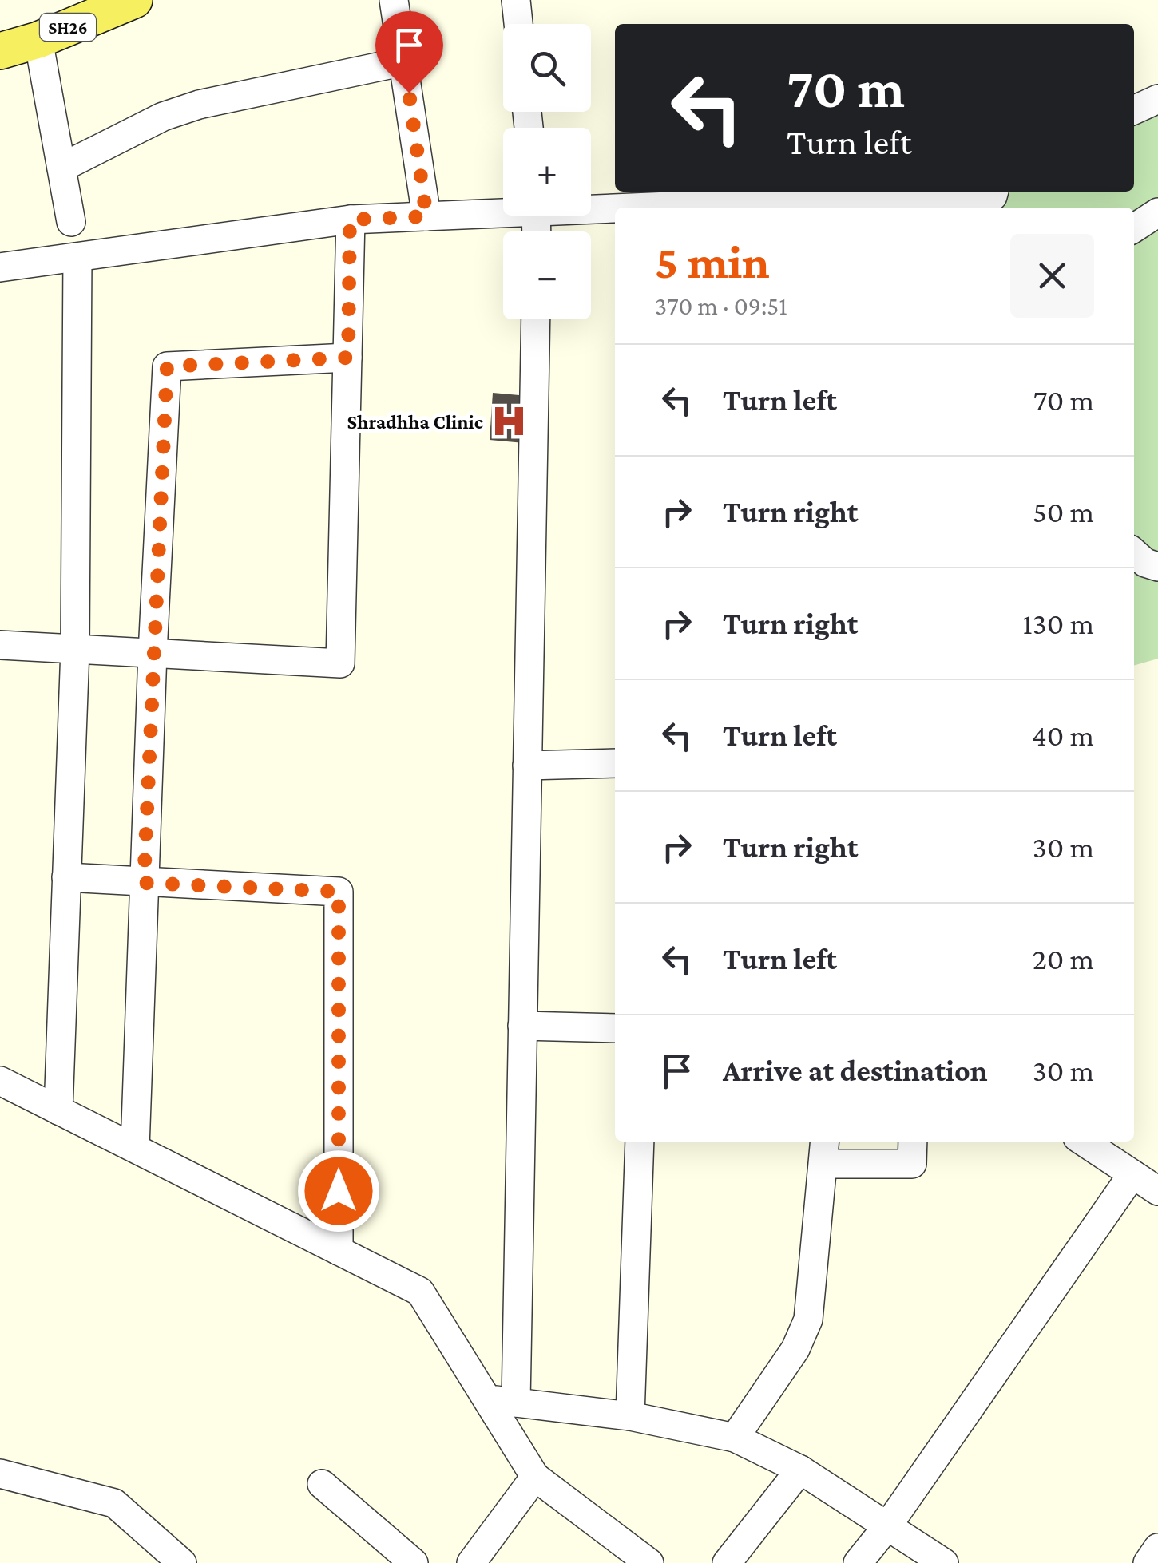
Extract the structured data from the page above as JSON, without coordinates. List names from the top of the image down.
{
  "streets": {
    "main road": ["SH26"]
  },
  "places": {
    "hospital": ["Shradhha Clinic"]
  },
  "page": {
    "map_buttons": ["+", "−"],
    "turn": ["70 m", "Turn left"],
    "heading": ["5 min", "370 m · 09:51"],
    "list": [
      {
        "name": "Turn left",
        "value": "70 m"
      },
      {
        "name": "Turn right",
        "value": "50 m"
      },
      {
        "name": "Turn right",
        "value": "130 m"
      },
      {
        "name": "Turn left",
        "value": "40 m"
      },
      {
        "name": "Turn right",
        "value": "30 m"
      },
      {
        "name": "Turn left",
        "value": "20 m"
      },
      {
        "name": "Arrive at destination",
        "value": "30 m"
      }
    ]
  }
}
